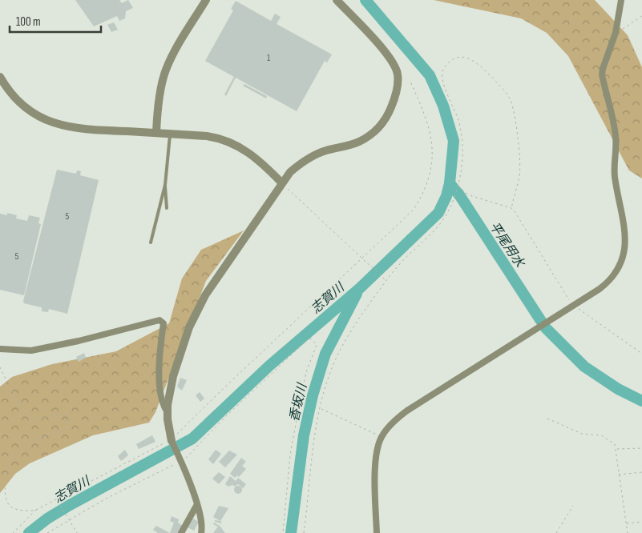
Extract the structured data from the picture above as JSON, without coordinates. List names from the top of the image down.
{
  "water": ["平尾用水", "志賀川", "香坂川"],
  "house_numbers": ["1", "5", "5"],
  "scale_bar": "100 m"
}
